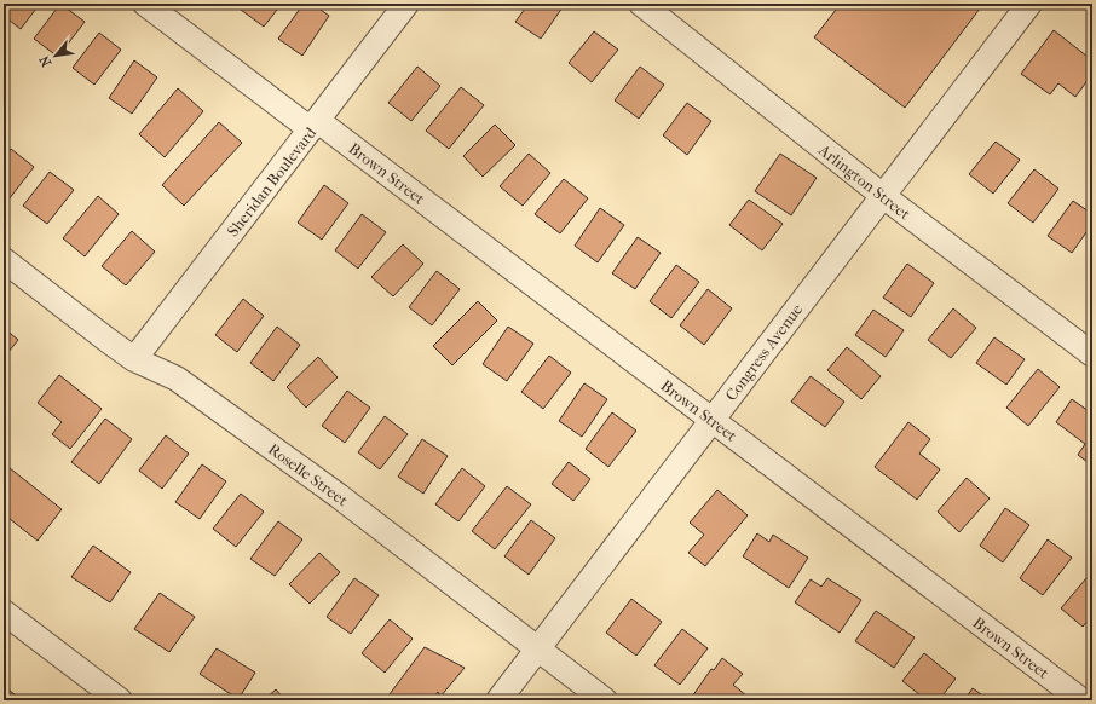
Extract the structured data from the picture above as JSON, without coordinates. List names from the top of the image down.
{
  "streets": {
    "street": [
      "Brown Street",
      "Sheridan Boulevard",
      "Arlington Street",
      "Congress Avenue",
      "Roselle Street"
    ]
  },
  "crossings": [
    ["Brown Street", "Sheridan Boulevard"],
    ["Brown Street", "Congress Avenue"],
    ["Sheridan Boulevard", "Roselle Street"],
    ["Arlington Street", "Congress Avenue"],
    ["Congress Avenue", "Roselle Street"]
  ],
  "north": "bottom left"
}
